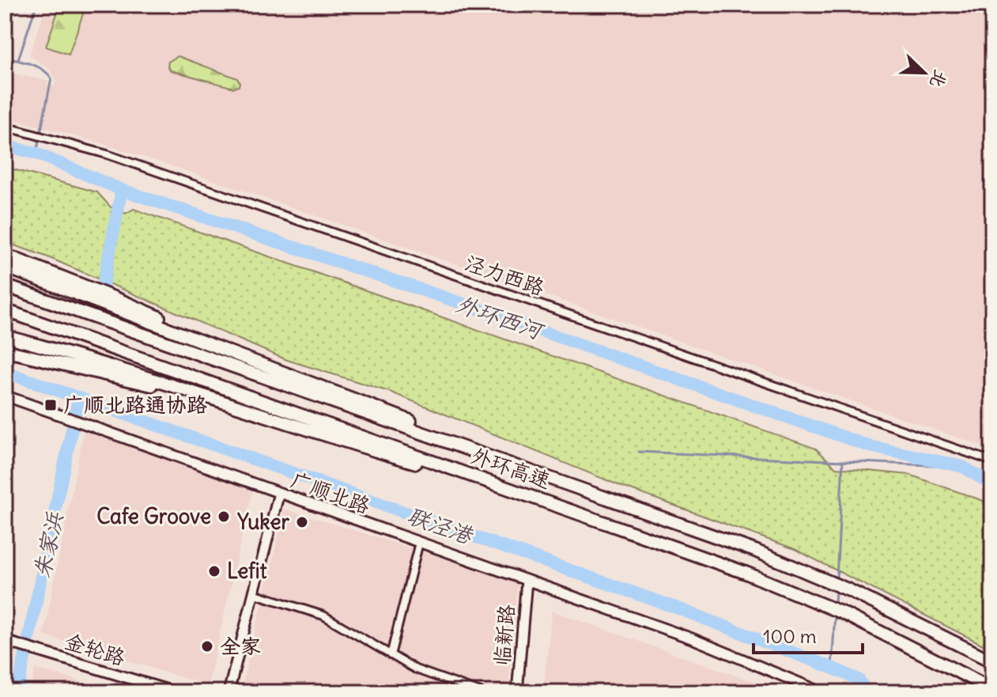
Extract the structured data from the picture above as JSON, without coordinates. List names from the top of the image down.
{
  "streets": {
    "highway": ["外环高速"],
    "street": [
      "泾力西路",
      "广顺北路",
      "临新路",
      "金轮路"
    ]
  },
  "crossings": [
    ["广顺北路", "临新路"]
  ],
  "water": ["外环西河", "联泾港", "朱家浜"],
  "places": {
    "transit": ["广顺北路通协路"],
    "other": [
      "Cafe Groove",
      "Yuker",
      "Lefit",
      "全家"
    ]
  },
  "scale_bar": "100 m",
  "north": "bottom right"
}
